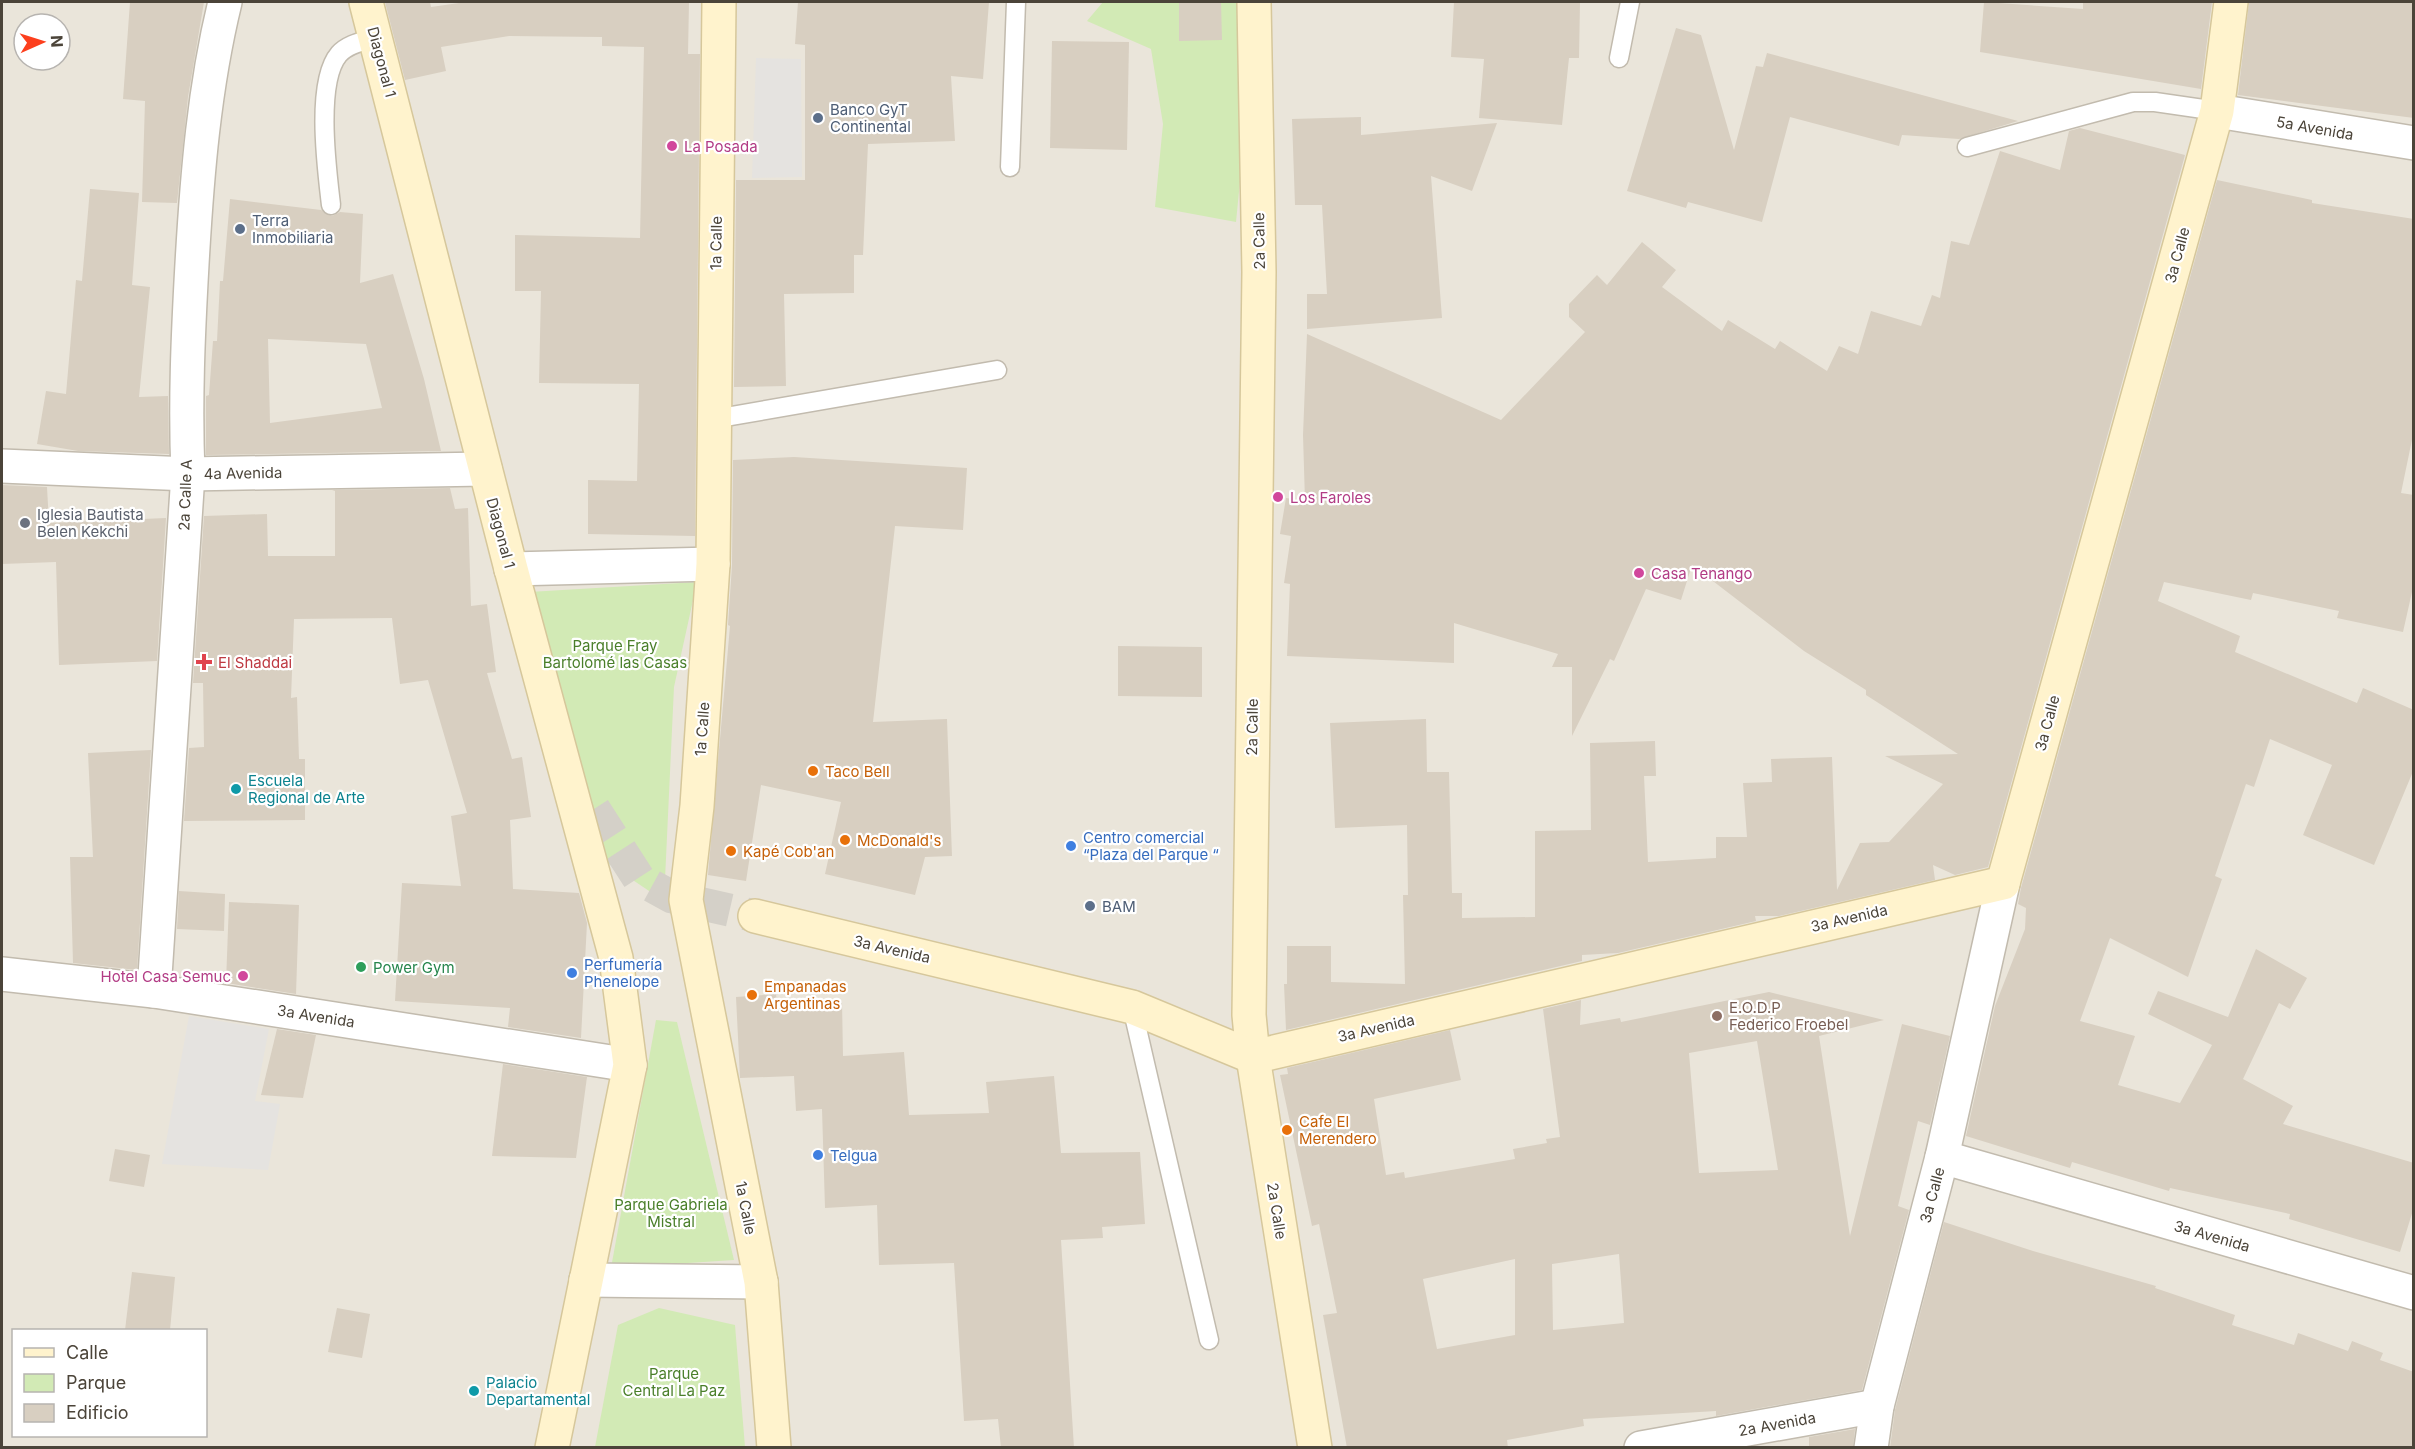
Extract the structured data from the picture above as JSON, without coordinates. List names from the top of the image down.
{
  "streets": {
    "street": [
      "Diagonal 1",
      "5a Avenida",
      "2a Calle",
      "1a Calle",
      "3a Calle",
      "4a Avenida",
      "2a Calle A",
      "3a Avenida",
      "2a Avenida"
    ]
  },
  "crossings": [
    ["Diagonal 1", "4a Avenida"],
    ["Diagonal 1", "3a Avenida"],
    ["5a Avenida", "3a Calle"],
    ["2a Calle", "3a Avenida"],
    ["3a Calle", "3a Avenida"],
    ["3a Calle", "2a Avenida"],
    ["4a Avenida", "2a Calle A"],
    ["2a Calle A", "3a Avenida"]
  ],
  "parks": ["Parque Fray Bartolomé las Casas", "Parque Gabriela Mistral", "Parque Central La Paz"],
  "places": {
    "other": [
      "Banco GyT Continental",
      "La Posada",
      "Terra Inmobiliaria",
      "Los Faroles",
      "Iglesia Bautista Belen Kekchi",
      "Casa Tenango",
      "Taco Bell",
      "Escuela Regional de Arte",
      "McDonald's",
      "Centro comercial “Plaza del Parque “",
      "Kapé Cob'an",
      "BAM",
      "Power Gym",
      "Perfumería Phenelope",
      "Hotel Casa Semuc",
      "Empanadas Argentinas",
      "E.O.D.P Federico Froebel",
      "Cafe El Merendero",
      "Telgua",
      "Palacio Departamental"
    ],
    "health": ["El Shaddai"]
  },
  "legend": ["Calle", "Parque", "Edificio"],
  "north": "right"
}
